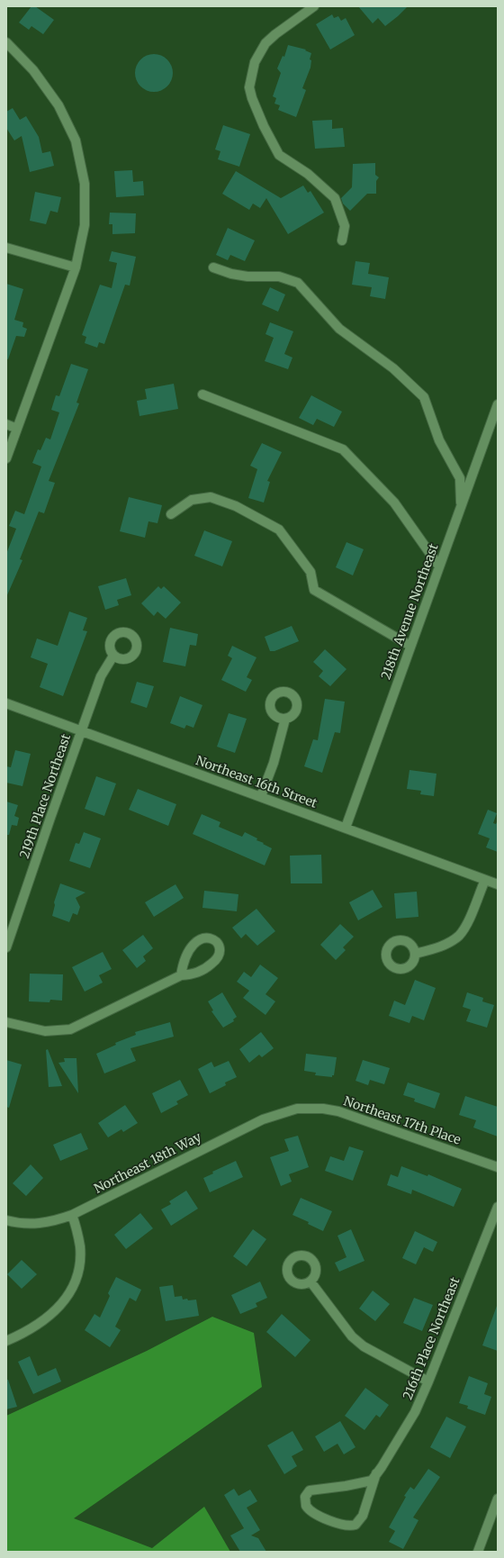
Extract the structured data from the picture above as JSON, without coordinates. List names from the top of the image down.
{
  "streets": {
    "street": [
      "218th Avenue Northeast",
      "Northeast 16th Street",
      "219th Place Northeast",
      "Northeast 17th Place",
      "Northeast 18th Way",
      "216th Place Northeast"
    ]
  },
  "crossings": [
    ["218th Avenue Northeast", "Northeast 16th Street"],
    ["Northeast 16th Street", "219th Place Northeast"],
    ["Northeast 17th Place", "Northeast 18th Way"]
  ]
}
